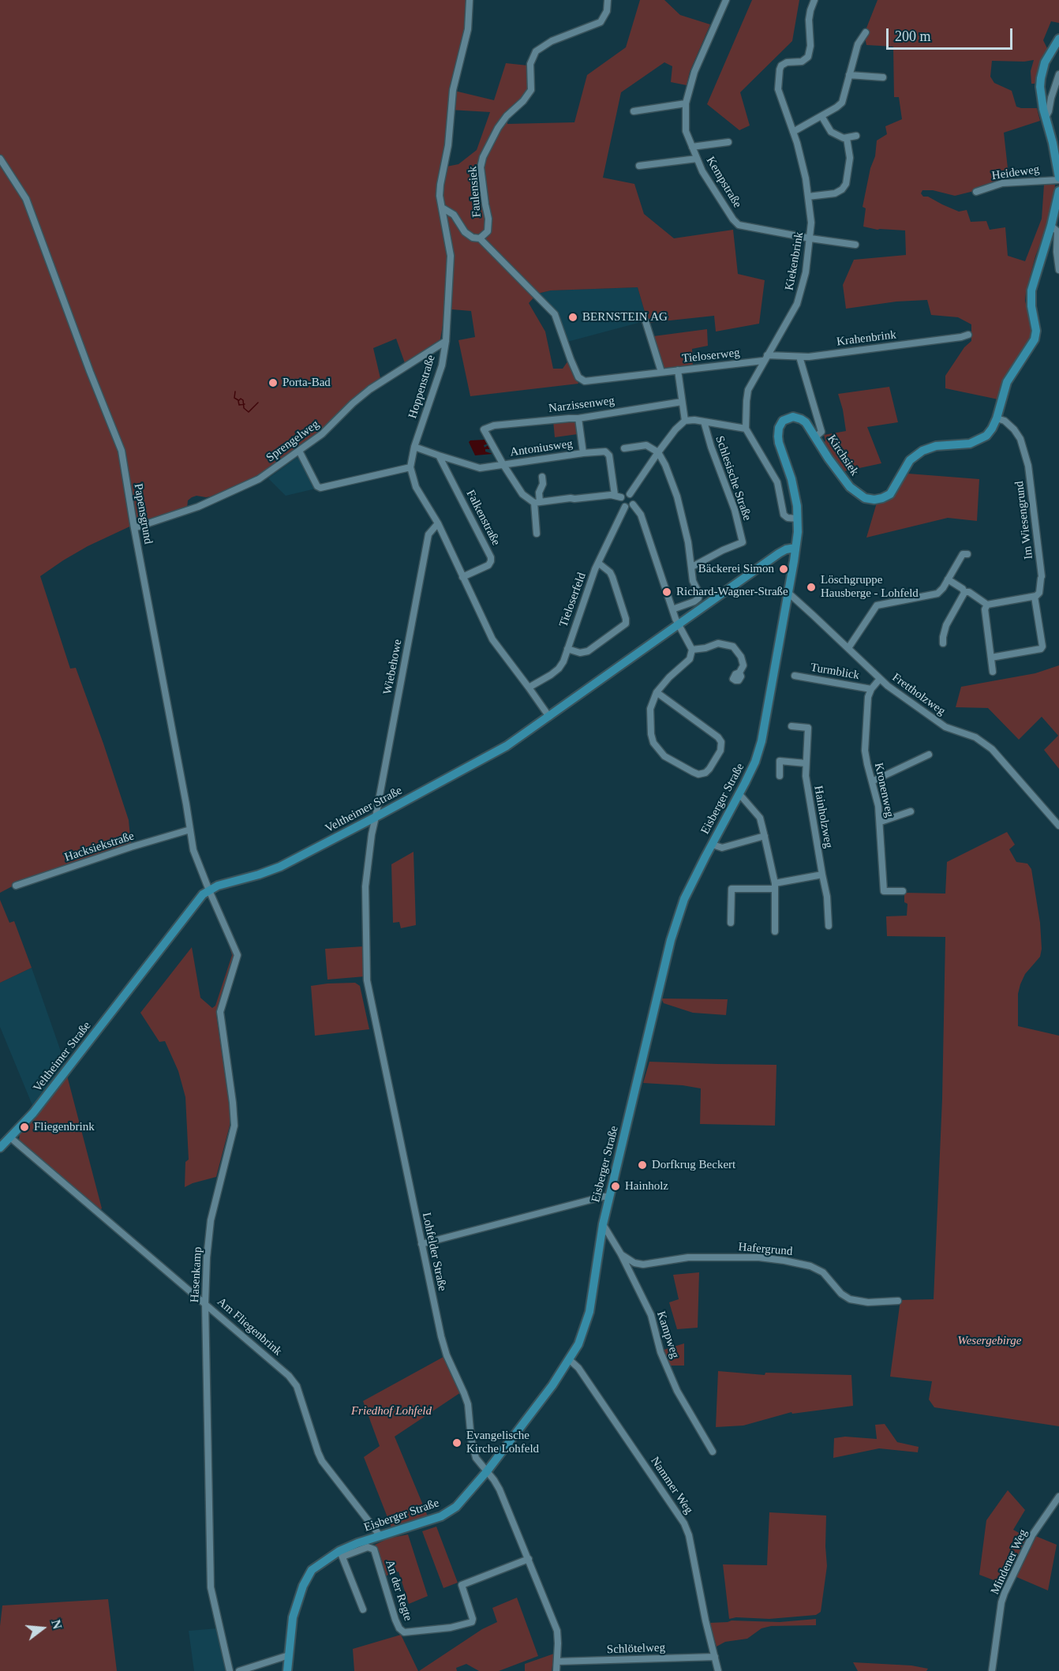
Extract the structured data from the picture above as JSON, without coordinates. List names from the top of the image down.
{
  "streets": {
    "main road": ["Kirchsiek", "Eisberger Straße", "Veltheimer Straße"],
    "street": [
      "Heideweg",
      "Kempstraße",
      "Faulensiek",
      "Kiekenbrink",
      "Krahenbrink",
      "Tieloserweg",
      "Hoppenstraße",
      "Narzissenweg",
      "Sprengelweg",
      "Antoniusweg",
      "Schlesische Straße",
      "Papensgrund",
      "Falkenstraße",
      "Im Wiesengrund",
      "Tieloserfeld",
      "Wiebehowe",
      "Turmblick",
      "Frettholzweg",
      "Kronenweg",
      "Hainholzweg",
      "Hacksiekstraße",
      "Hafergrund",
      "Lohfelder Straße",
      "Hasenkamp",
      "Am Fliegenbrink",
      "Kampweg",
      "Nammer Weg",
      "Mindener Weg",
      "An der Regte",
      "Schlötelweg"
    ]
  },
  "crossings": [
    ["Kempstraße", "Kiekenbrink"],
    ["Faulensiek", "Tieloserweg"],
    ["Kiekenbrink", "Krahenbrink"],
    ["Kiekenbrink", "Tieloserweg"],
    ["Krahenbrink", "Tieloserweg"],
    ["Hoppenstraße", "Sprengelweg"],
    ["Hoppenstraße", "Falkenstraße"],
    ["Hoppenstraße", "Tieloserfeld"],
    ["Hoppenstraße", "Wiebehowe"],
    ["Hoppenstraße", "Veltheimer Straße"],
    ["Narzissenweg", "Antoniusweg"],
    ["Sprengelweg", "Papensgrund"],
    ["Antoniusweg", "Falkenstraße"],
    ["Antoniusweg", "Tieloserfeld"],
    ["Kirchsiek", "Im Wiesengrund"],
    ["Kirchsiek", "Eisberger Straße"],
    ["Kirchsiek", "Veltheimer Straße"],
    ["Papensgrund", "Veltheimer Straße"],
    ["Papensgrund", "Hacksiekstraße"],
    ["Papensgrund", "Hasenkamp"],
    ["Wiebehowe", "Veltheimer Straße"],
    ["Wiebehowe", "Lohfelder Straße"],
    ["Turmblick", "Kronenweg"],
    ["Frettholzweg", "Eisberger Straße"],
    ["Eisberger Straße", "Veltheimer Straße"],
    ["Eisberger Straße", "Lohfelder Straße"],
    ["Eisberger Straße", "Am Fliegenbrink"],
    ["Eisberger Straße", "Kampweg"],
    ["Eisberger Straße", "Nammer Weg"],
    ["Eisberger Straße", "An der Regte"],
    ["Veltheimer Straße", "Lohfelder Straße"],
    ["Veltheimer Straße", "Hasenkamp"],
    ["Veltheimer Straße", "Am Fliegenbrink"],
    ["Hafergrund", "Kampweg"],
    ["Lohfelder Straße", "An der Regte"],
    ["Lohfelder Straße", "Schlötelweg"],
    ["Hasenkamp", "Am Fliegenbrink"],
    ["Nammer Weg", "Schlötelweg"]
  ],
  "parks": ["Wesergebirge", "Friedhof Lohfeld"],
  "places": [
    "BERNSTEIN AG",
    "Porta-Bad",
    "Bäckerei Simon",
    "Löschgruppe Hausberge - Lohfeld",
    "Richard-Wagner-Straße",
    "Fliegenbrink",
    "Dorfkrug Beckert",
    "Hainholz",
    "Evangelische Kirche Lohfeld"
  ],
  "scale_bar": "200 m",
  "north": "right"
}
